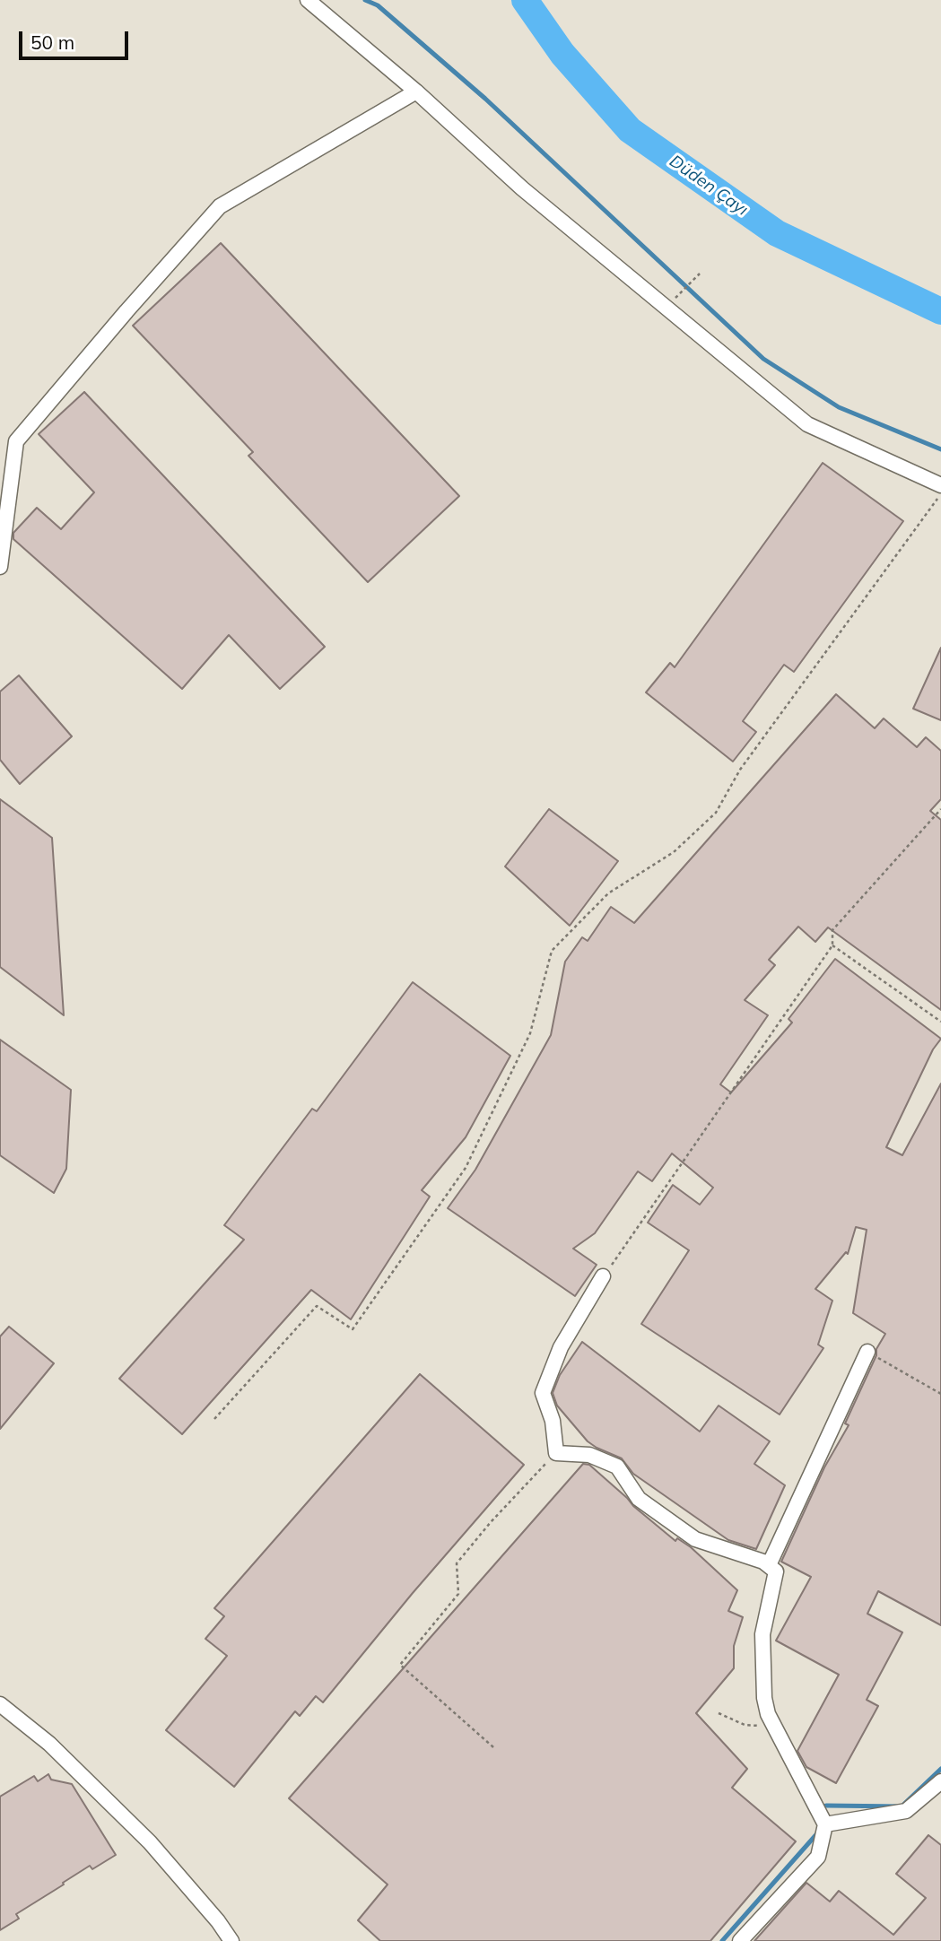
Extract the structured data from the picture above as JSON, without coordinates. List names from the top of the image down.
{
  "water": ["Düden Çayı"],
  "scale_bar": "50 m"
}
